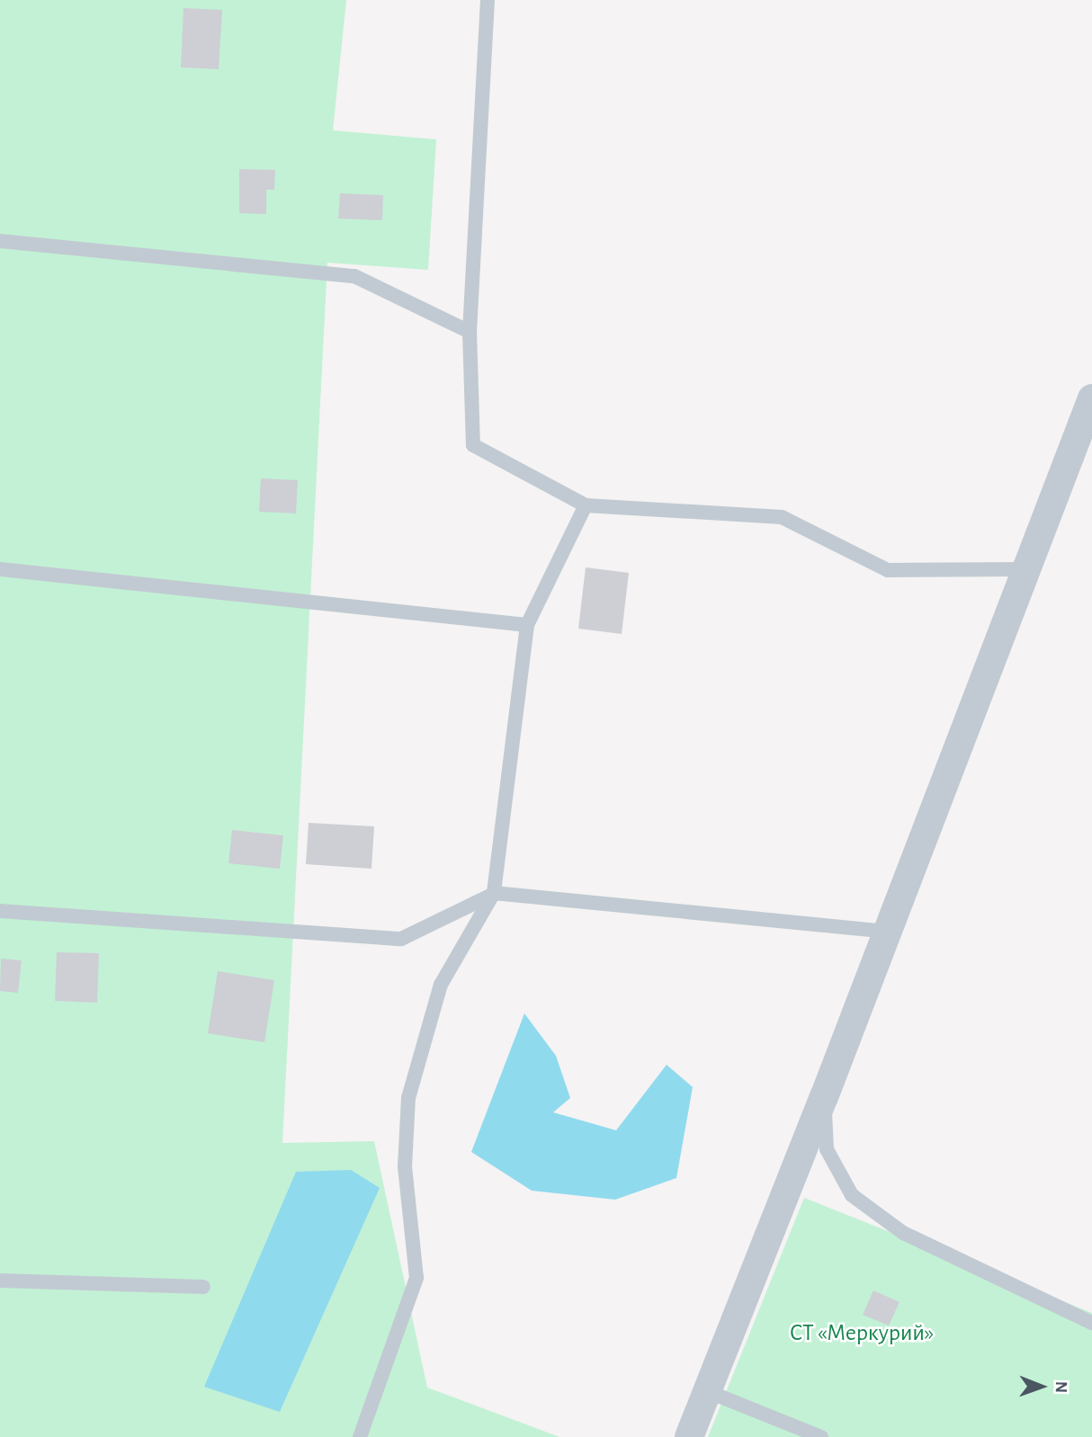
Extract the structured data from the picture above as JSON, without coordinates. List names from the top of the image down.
{
  "parks": ["СТ «Меркурий»"],
  "north": "right"
}
